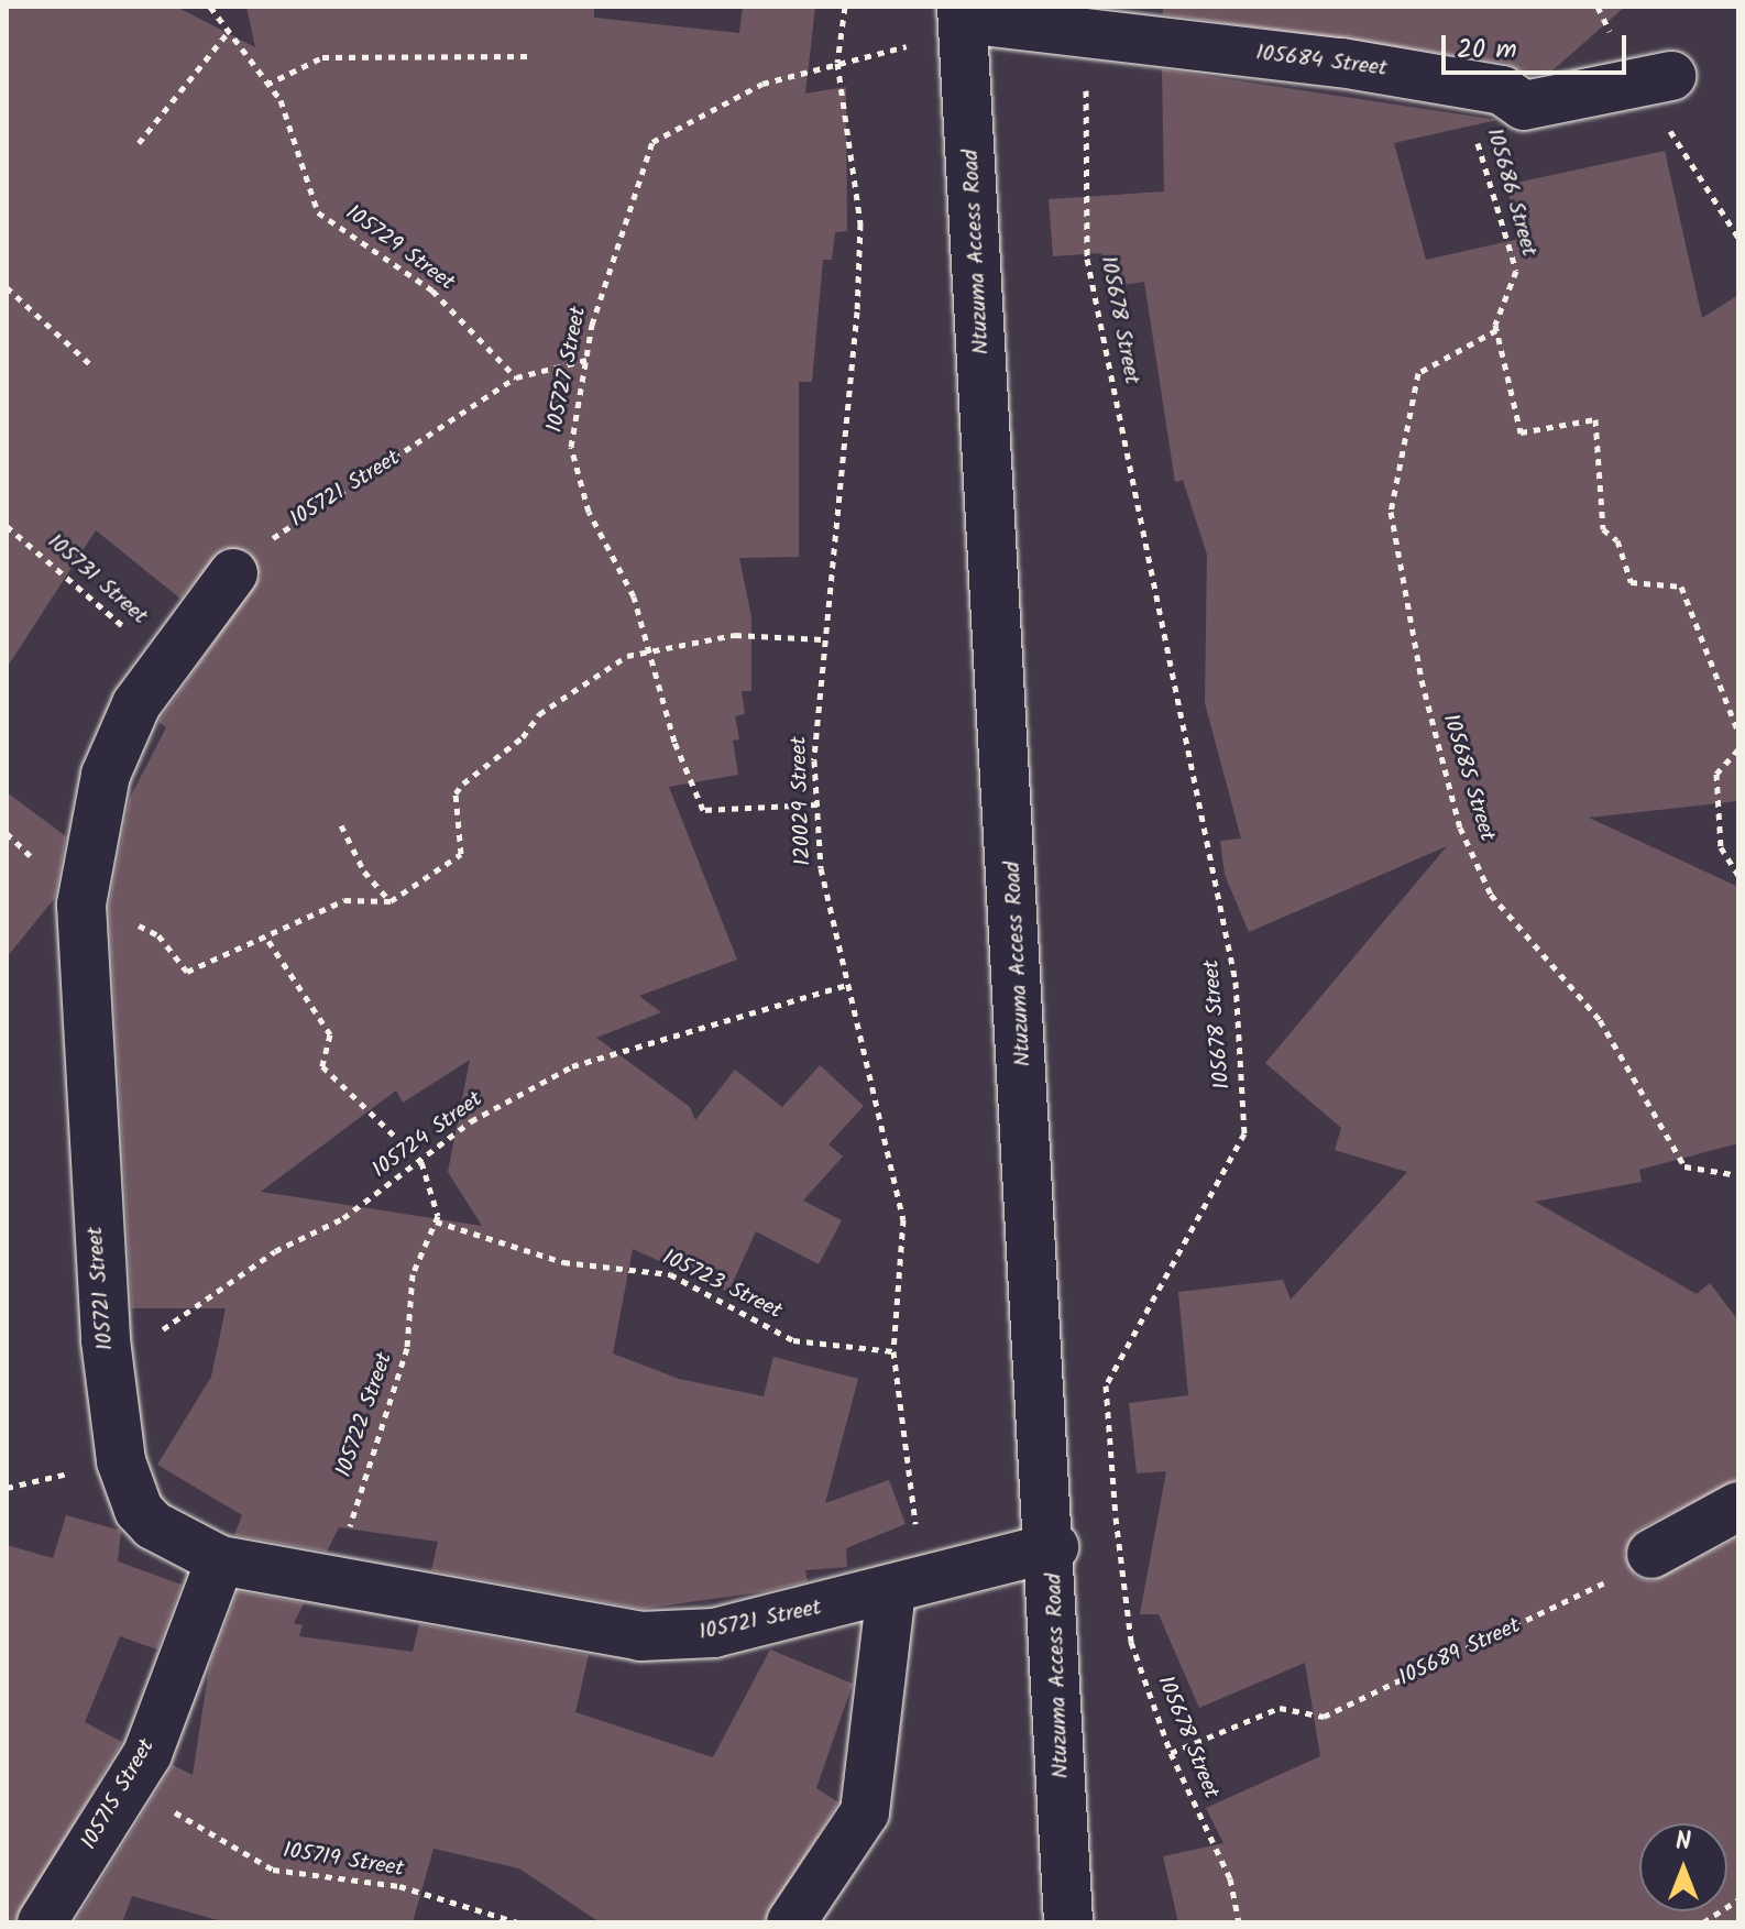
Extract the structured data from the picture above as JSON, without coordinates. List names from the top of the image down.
{
  "streets": {
    "street": [
      "105684 Street",
      "Ntuzuma Access Road",
      "105721 Street",
      "105715 Street"
    ],
    "path": [
      "105686 Street",
      "105729 Street",
      "105678 Street",
      "105727 Street",
      "105731 Street",
      "105685 Street",
      "120029 Street",
      "105724 Street",
      "105723 Street",
      "105722 Street",
      "105689 Street",
      "105719 Street"
    ]
  },
  "crossings": [
    ["105684 Street", "105686 Street"],
    ["105684 Street", "Ntuzuma Access Road"],
    ["105684 Street", "105678 Street"],
    ["105684 Street", "105727 Street"],
    ["105686 Street", "105685 Street"],
    ["105729 Street", "105721 Street"],
    ["Ntuzuma Access Road", "105727 Street"],
    ["Ntuzuma Access Road", "105721 Street"],
    ["105678 Street", "105689 Street"],
    ["105727 Street", "105721 Street"],
    ["105727 Street", "120029 Street"],
    ["105721 Street", "105731 Street"],
    ["105721 Street", "120029 Street"],
    ["105721 Street", "105724 Street"],
    ["105721 Street", "105722 Street"],
    ["105721 Street", "105715 Street"],
    ["120029 Street", "105724 Street"],
    ["120029 Street", "105723 Street"],
    ["105723 Street", "105722 Street"],
    ["105715 Street", "105719 Street"]
  ],
  "scale_bar": "20 m",
  "north": "top"
}
